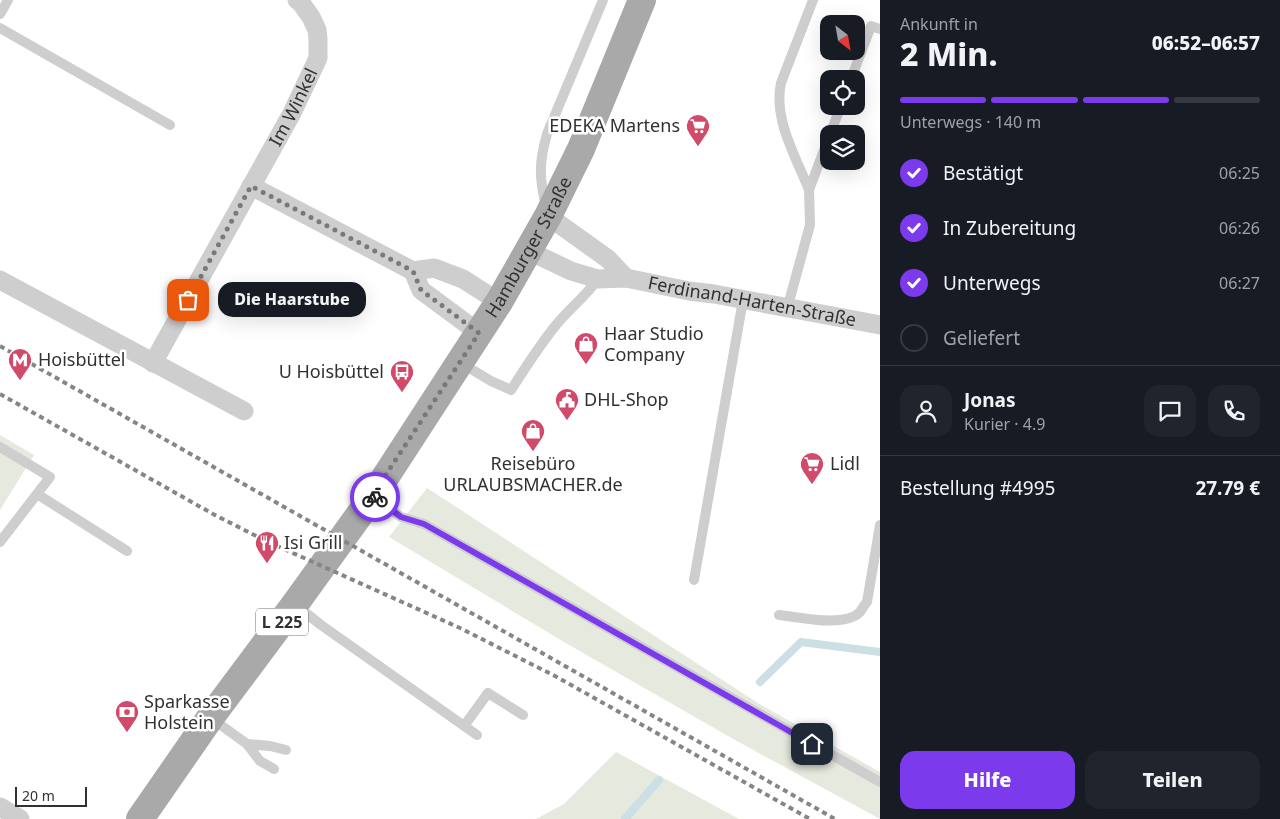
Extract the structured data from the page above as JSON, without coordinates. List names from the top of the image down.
{
  "streets": {
    "main road": ["Hamburger Straße", "L 225"],
    "street": ["Im Winkel", "Ferdinand-Harten-Straße"]
  },
  "crossings": [
    ["Hamburger Straße", "Ferdinand-Harten-Straße"]
  ],
  "places": {
    "supermarket": ["EDEKA Martens", "Lidl"],
    "other": ["Die Haarstube"],
    "shop": ["Haar Studio Company", "Reisebüro URLAUBSMACHER.de"],
    "metro station": ["Hoisbüttel"],
    "bus stop": ["U Hoisbüttel"],
    "public building": ["DHL-Shop"],
    "restaurant": ["Isi Grill"],
    "bank": ["Sparkasse Holstein"]
  },
  "scale_bar": "20 m",
  "north": "bottom right",
  "page": {
    "heading": ["2 Min.", "Ankunft in", "06:52–06:57"],
    "panel": [
      "Jonas",
      "Kurier · 4.9",
      "Bestellung #4995",
      "27.79 €"
    ],
    "bar": "Unterwegs · 140 m",
    "list": [
      ["Bestätigt", "06:25"],
      ["In Zubereitung", "06:26"],
      ["Unterwegs", "06:27"],
      "Geliefert"
    ],
    "bubble": "Die Haarstube",
    "buttons": ["Hilfe", "Teilen"],
    "scale": "20 m"
  }
}
